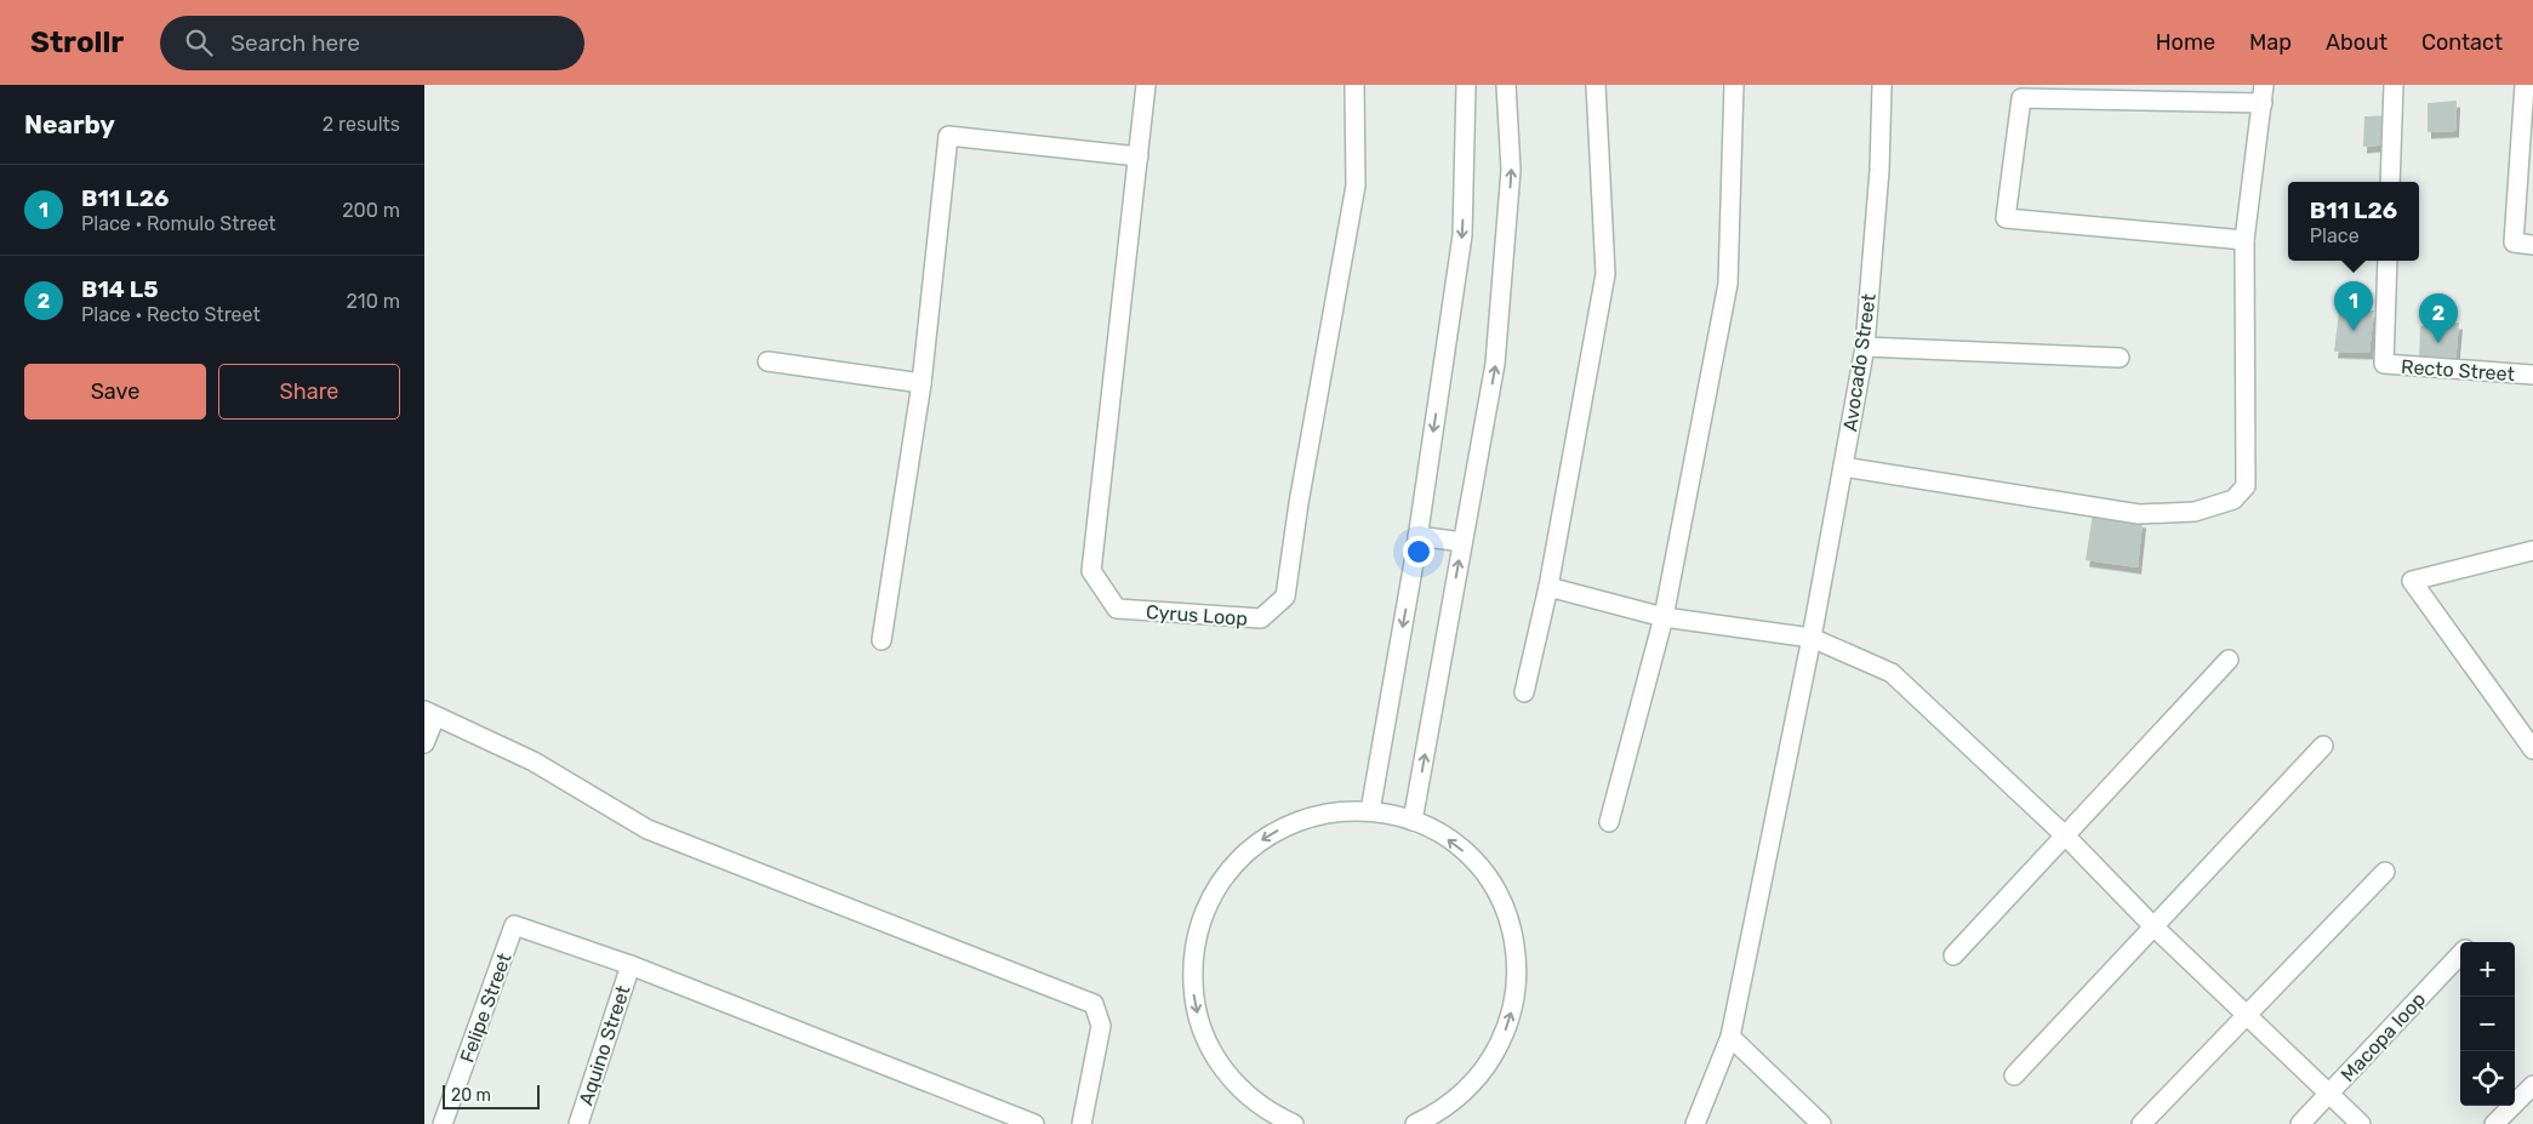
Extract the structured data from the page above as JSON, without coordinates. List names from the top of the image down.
{
  "streets": {
    "street": [
      "Avocado Street",
      "Recto Street",
      "Cyrus Loop",
      "Felipe Street",
      "Macopa loop",
      "Aquino Street"
    ]
  },
  "crossings": [
    ["Felipe Street", "Aquino Street"]
  ],
  "scale_bar": "20 m",
  "page": {
    "header": "Strollr",
    "search": "Search here",
    "nav": [
      "Home",
      "Map",
      "About",
      "Contact"
    ],
    "heading": ["Nearby", "2 results"],
    "list": [
      {
        "mark": "1",
        "name": "B11 L26",
        "note": "Place · Romulo Street",
        "value": "200 m"
      },
      {
        "mark": "2",
        "name": "B14 L5",
        "note": "Place · Recto Street",
        "value": "210 m"
      }
    ],
    "popup": ["B11 L26", "Place"],
    "pins": ["1", "2"],
    "buttons": ["Save", "Share"],
    "map_buttons": ["+", "−"],
    "scale": "20 m"
  }
}
